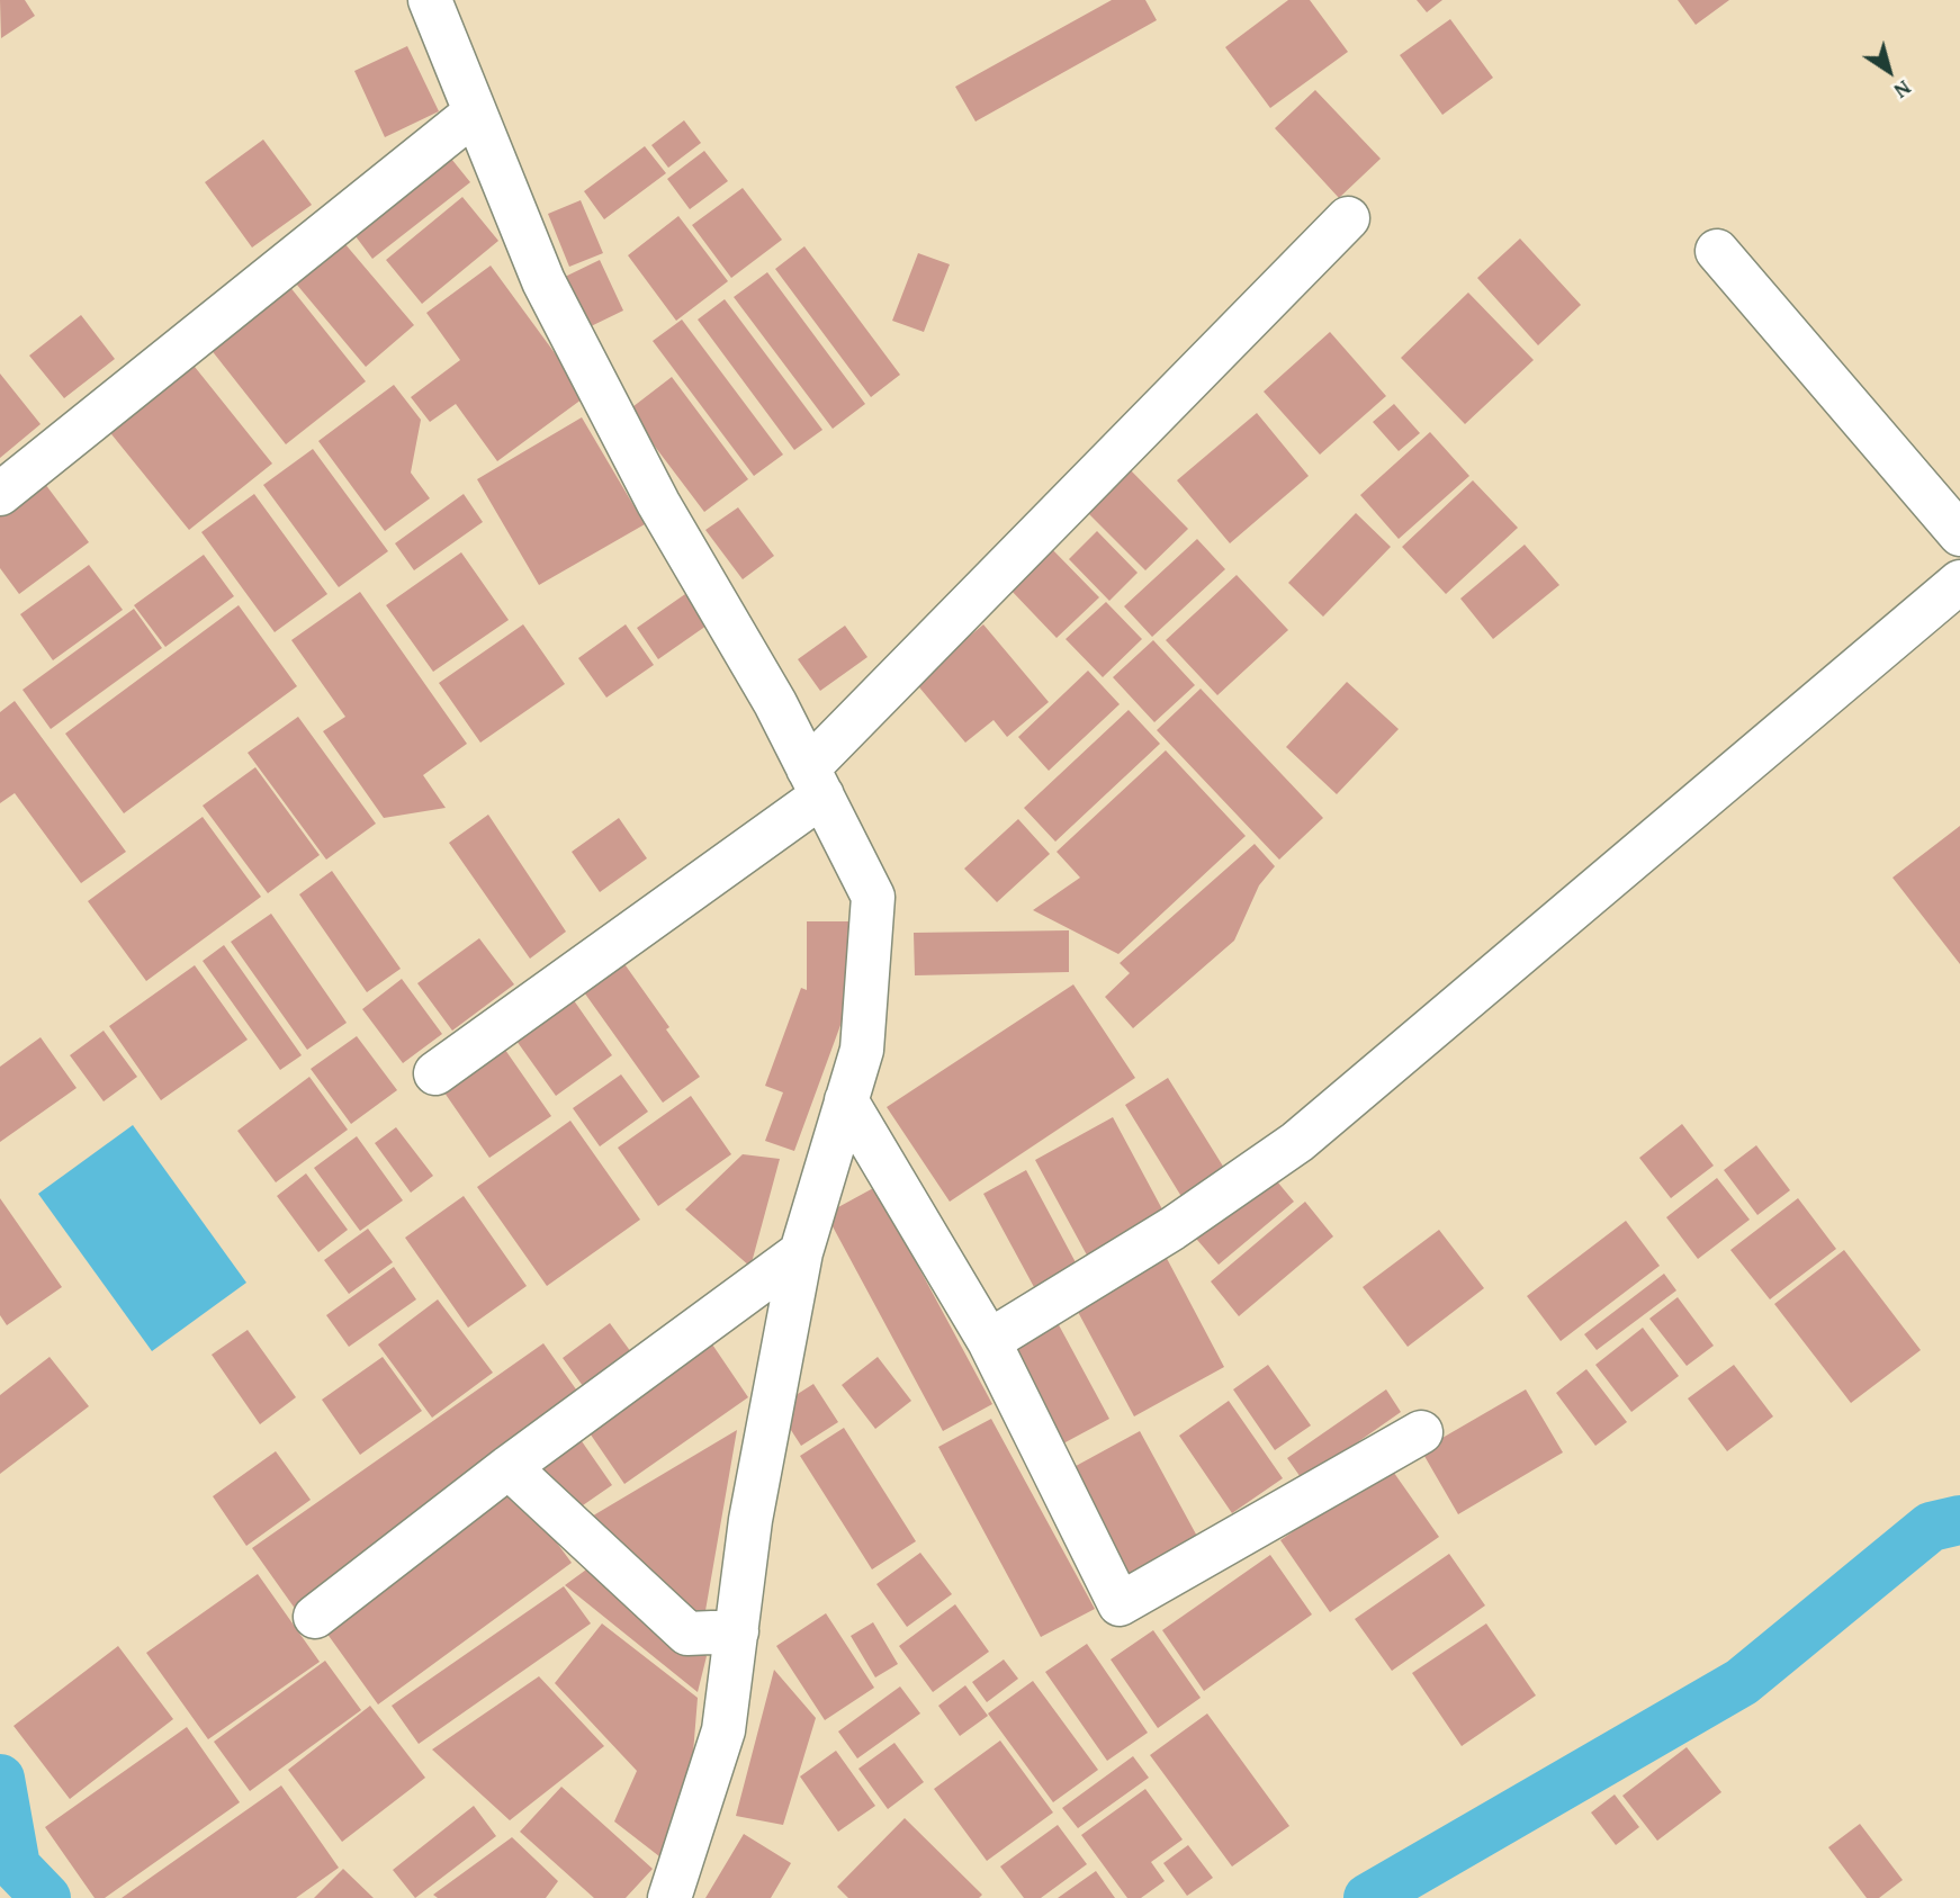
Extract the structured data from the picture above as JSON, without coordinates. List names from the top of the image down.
{
  "north": "bottom right"
}
